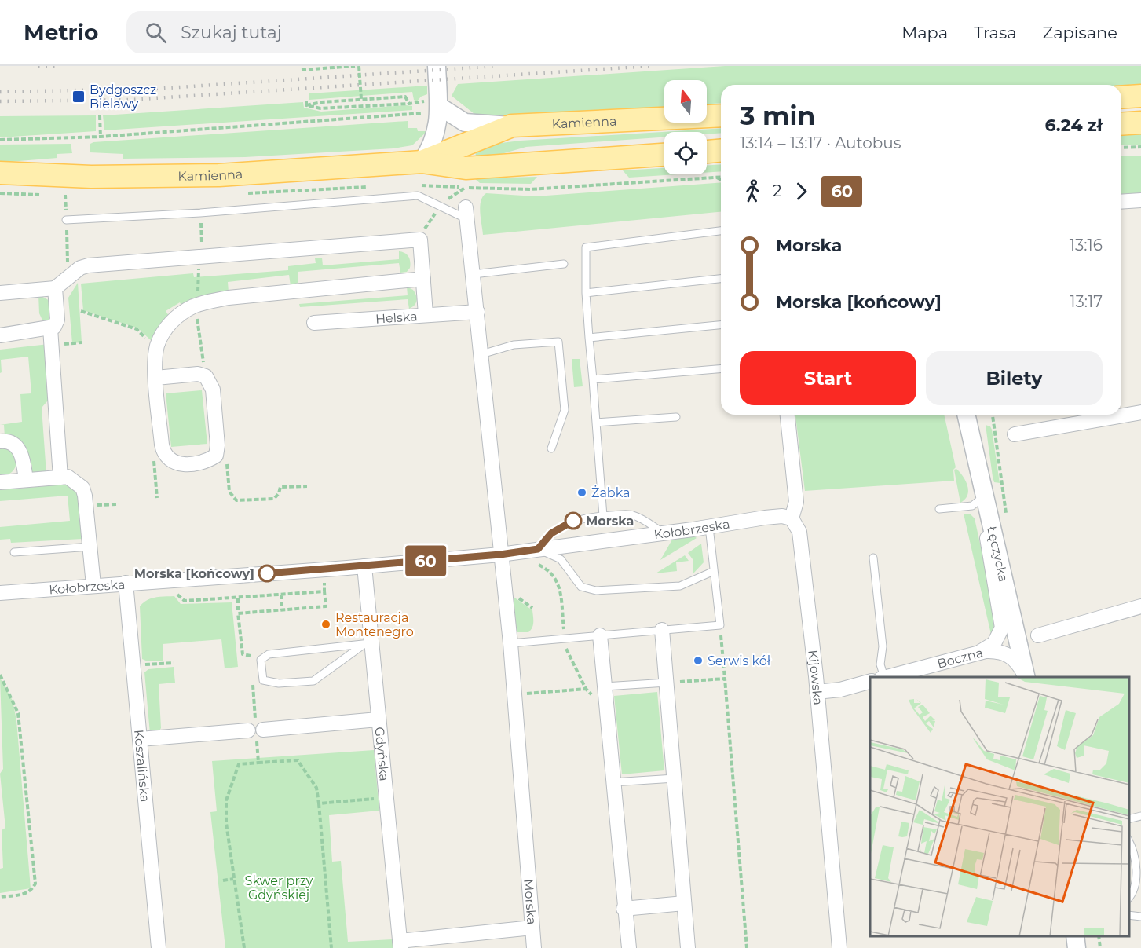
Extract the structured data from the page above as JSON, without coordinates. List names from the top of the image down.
{
  "streets": {
    "main road": ["Kamienna"],
    "street": [
      "Helska",
      "Kołobrzeska",
      "Łęczycka",
      "Boczna",
      "Kijowska",
      "Gdyńska",
      "Koszalińska",
      "Morska"
    ]
  },
  "crossings": [
    ["Helska", "Morska"],
    ["Kołobrzeska", "Kijowska"],
    ["Kołobrzeska", "Gdyńska"],
    ["Kołobrzeska", "Koszalińska"],
    ["Kołobrzeska", "Morska"],
    ["Boczna", "Kijowska"],
    ["Gdyńska", "Morska"]
  ],
  "parks": ["Skwer przy Gdyńskiej"],
  "places": {
    "transit": ["Bydgoszcz Bielawy"],
    "other": [
      "Żabka",
      "Morska",
      "Morska [końcowy]",
      "Restauracja Montenegro",
      "Serwis kół"
    ]
  },
  "lines": ["bus line 60"],
  "north": "top",
  "page": {
    "header": "Metrio",
    "search": "Szukaj tutaj",
    "nav": ["Mapa", "Trasa", "Zapisane"],
    "on_map": "60",
    "heading": ["3 min", "13:14 – 13:17 · Autobus", "6.24 zł"],
    "legs": ["2", "60"],
    "list": [
      {
        "name": "Morska",
        "value": "13:16"
      },
      {
        "name": "Morska [końcowy]",
        "value": "13:17"
      }
    ],
    "buttons": ["Start", "Bilety"]
  }
}
